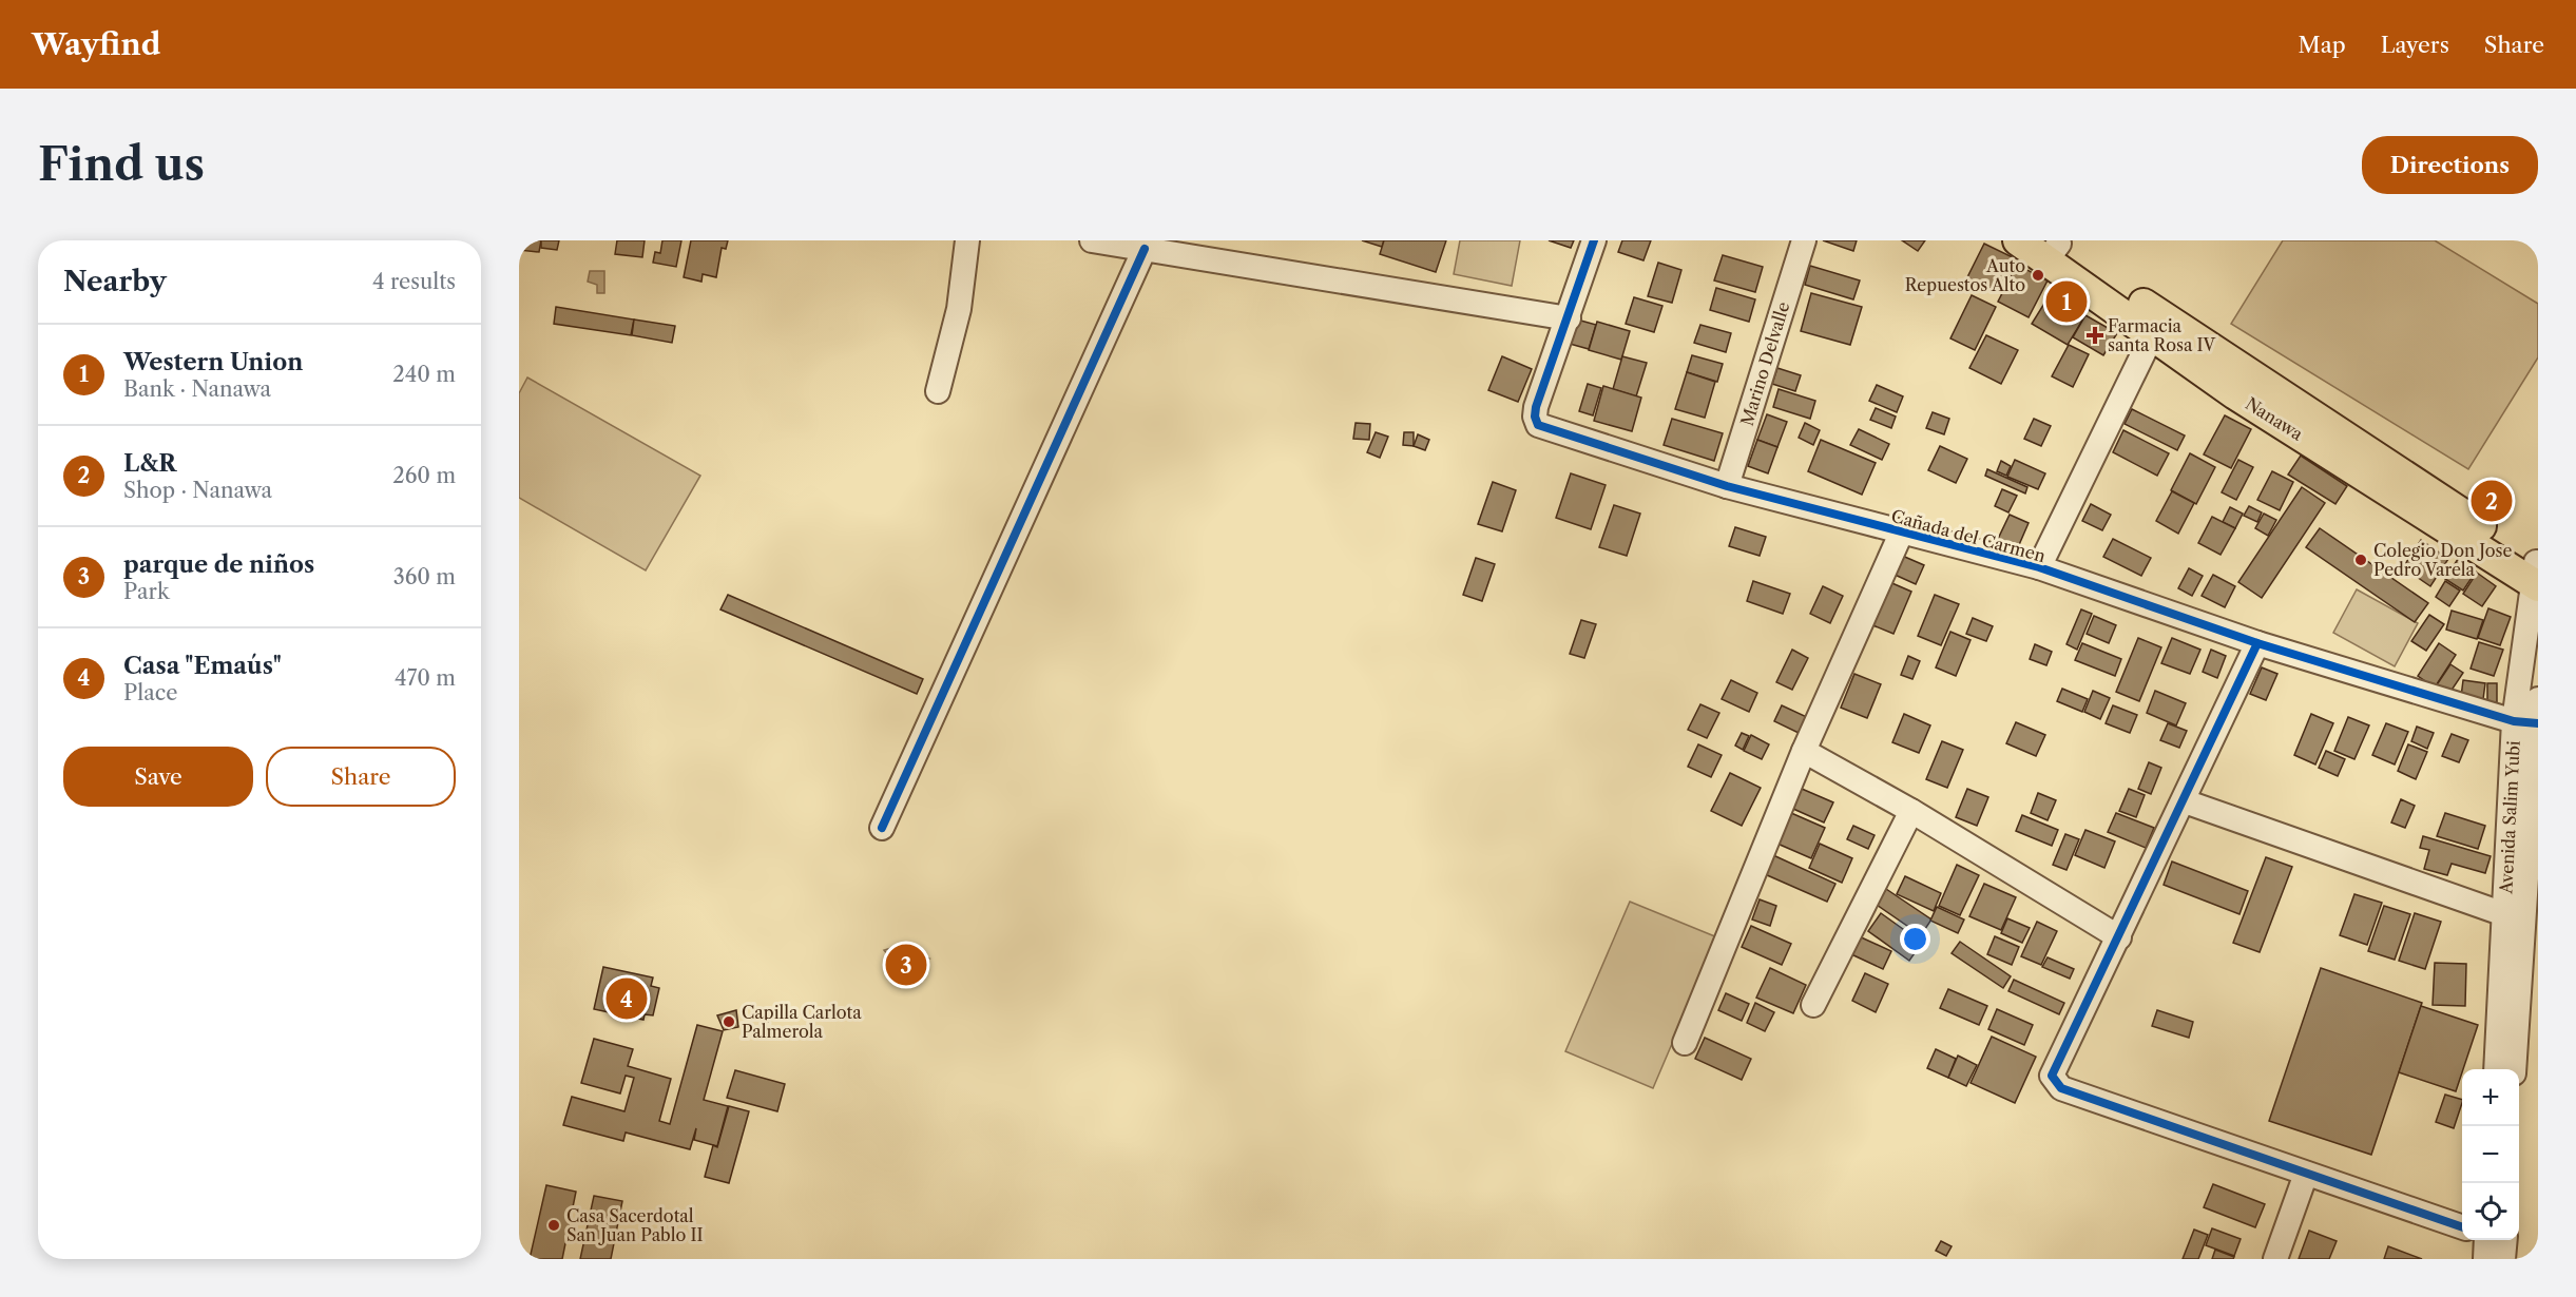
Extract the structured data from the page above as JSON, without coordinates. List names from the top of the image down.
{
  "streets": {
    "main road": ["Nanawa"],
    "street": ["Marino Delvalle", "Cañada del Carmen", "Avenida Salim Yubi"]
  },
  "crossings": [
    ["Marino Delvalle", "Cañada del Carmen"],
    ["Nanawa", "Avenida Salim Yubi"],
    ["Cañada del Carmen", "Avenida Salim Yubi"]
  ],
  "places": {
    "other": [
      "Auto Repuestos Alto",
      "Colegio Don Jose Pedro Varela",
      "Capilla Carlota Palmerola",
      "Casa Sacerdotal San Juan Pablo II"
    ],
    "health": ["Farmacia santa Rosa IV"]
  },
  "page": {
    "header": "Wayfind",
    "nav": ["Map", "Layers", "Share"],
    "buttons": [
      "Directions",
      ["Save", "Share"]
    ],
    "title": "Find us",
    "heading": ["Nearby", "4 results"],
    "pins": [
      "1",
      "2",
      "3",
      "4"
    ],
    "list": [
      {
        "mark": "1",
        "name": "Western Union",
        "note": "Bank · Nanawa",
        "value": "240 m"
      },
      {
        "mark": "2",
        "name": "L&R",
        "note": "Shop · Nanawa",
        "value": "260 m"
      },
      {
        "mark": "3",
        "name": "parque de niños",
        "note": "Park",
        "value": "360 m"
      },
      {
        "mark": "4",
        "name": "Casa \"Emaús\"",
        "note": "Place",
        "value": "470 m"
      }
    ],
    "map_buttons": ["+", "−"]
  }
}
